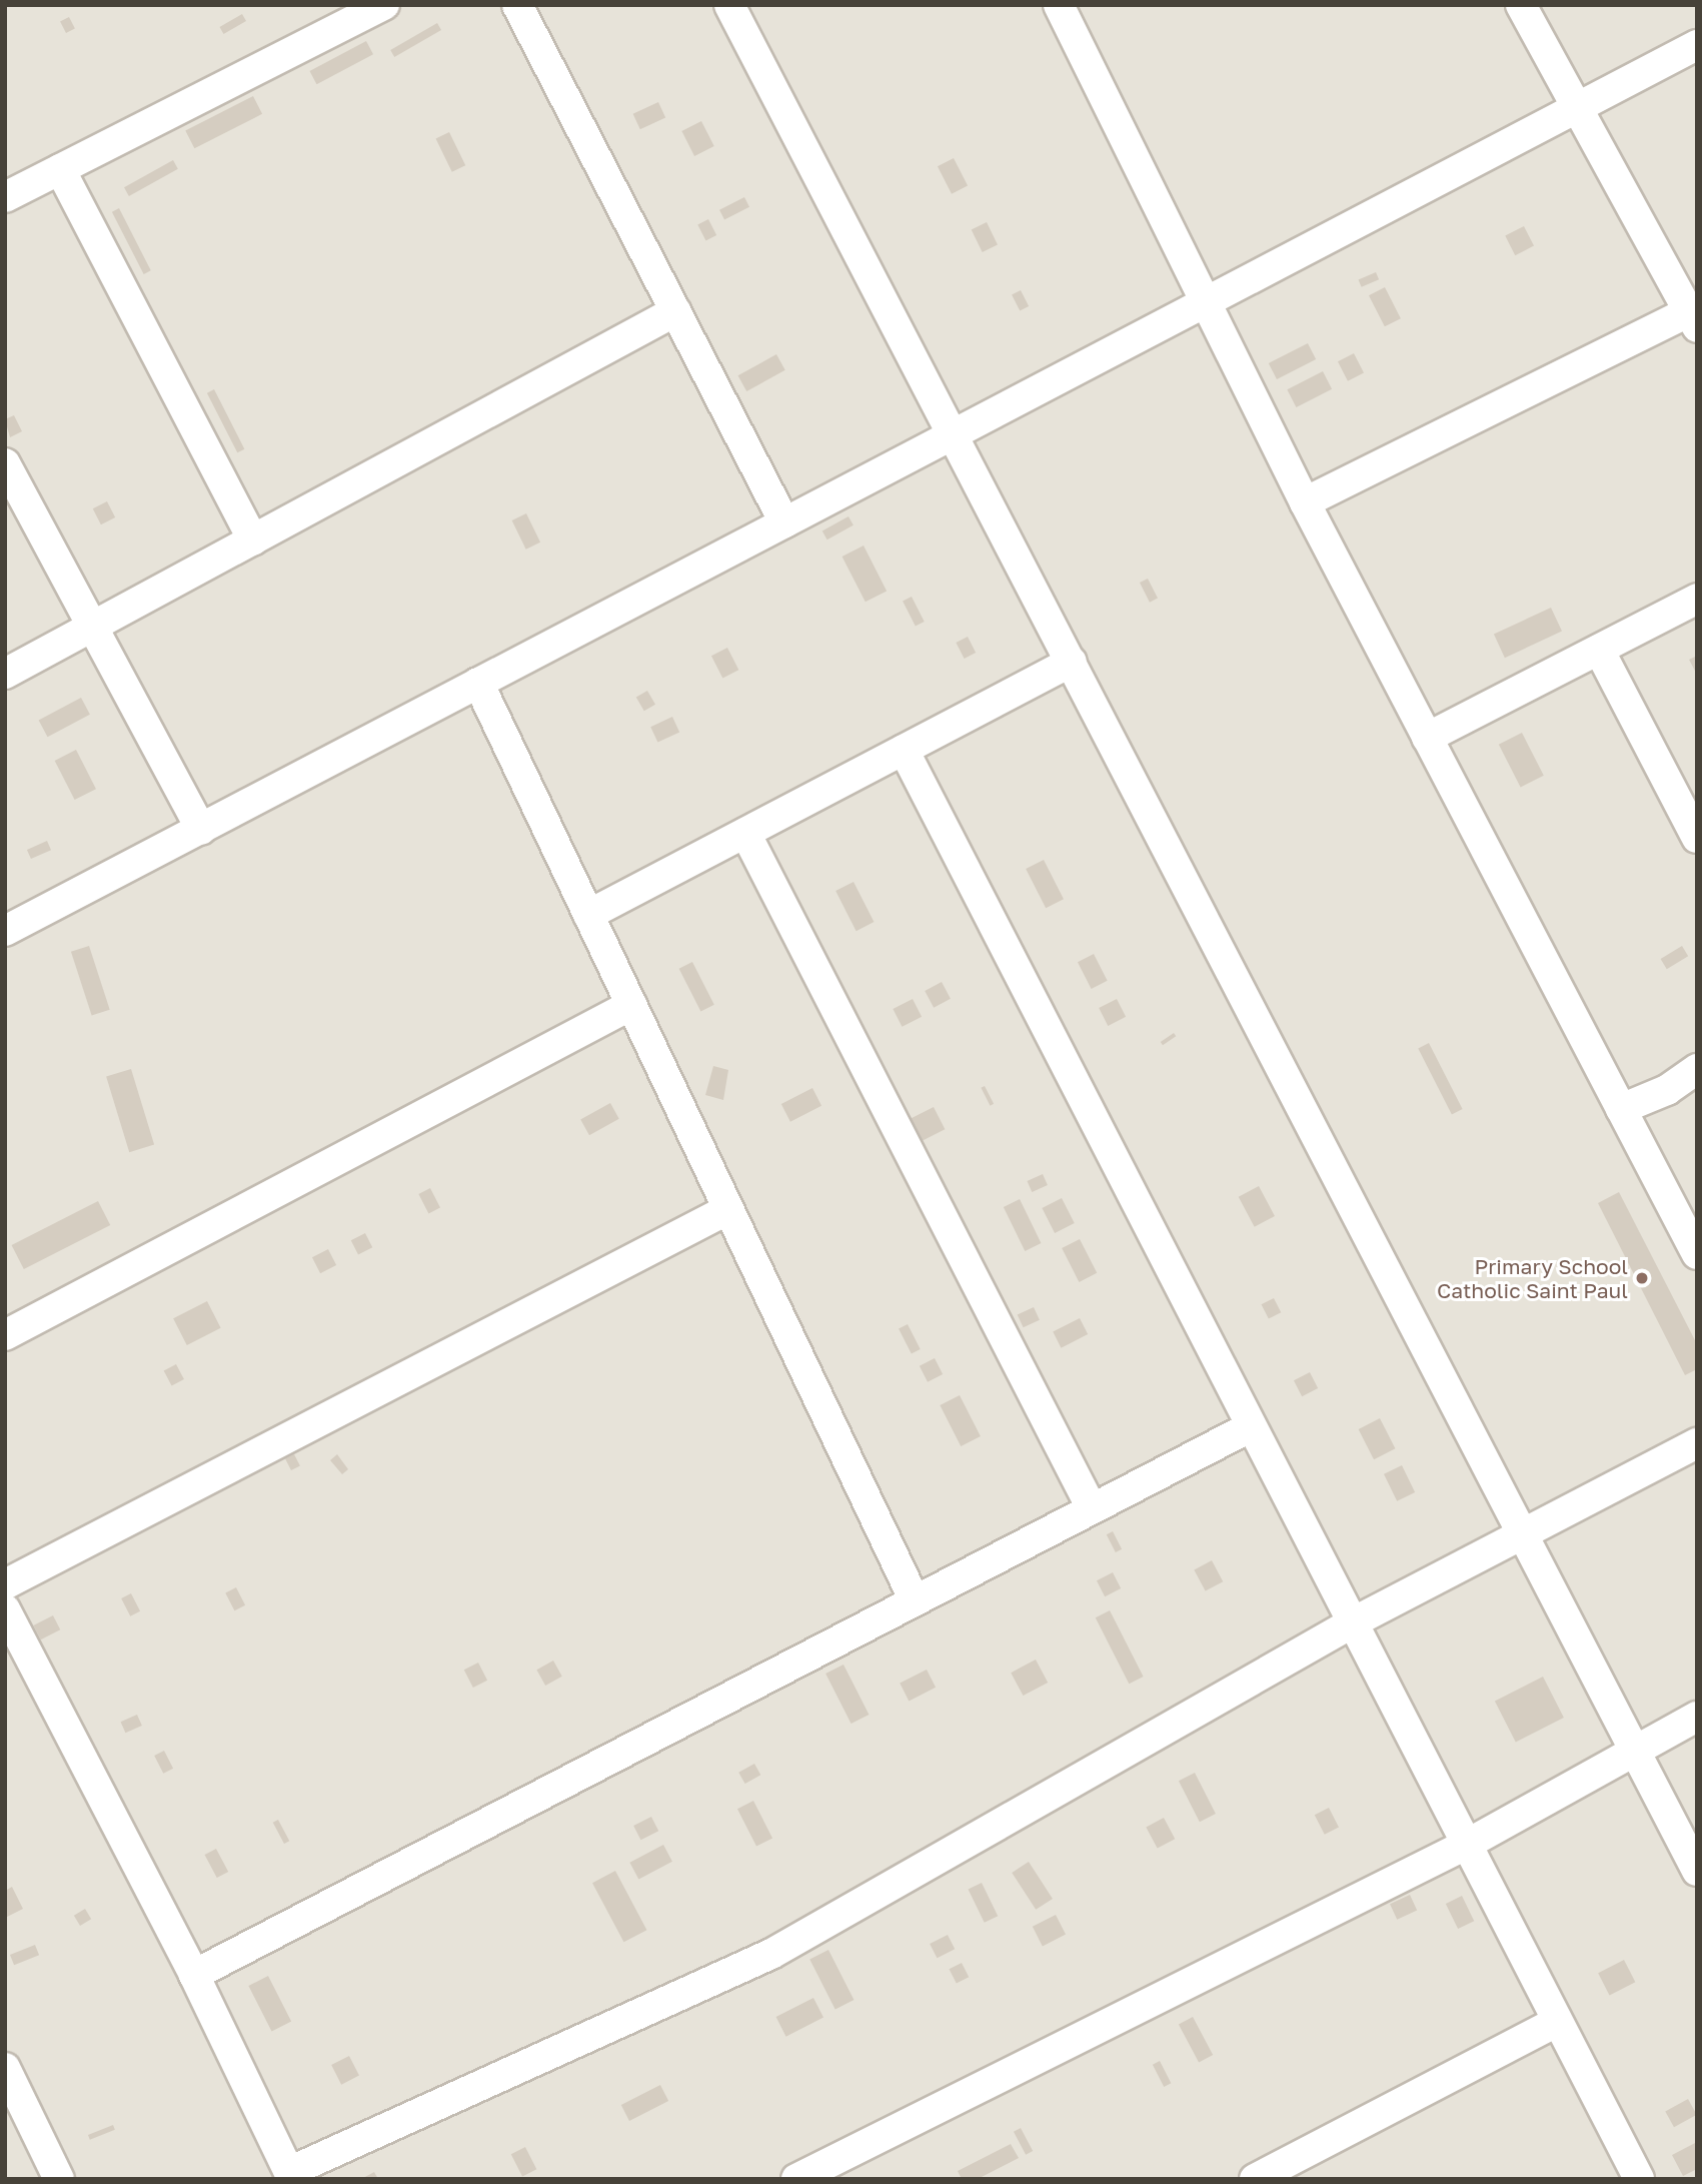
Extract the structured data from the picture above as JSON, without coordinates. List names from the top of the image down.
{
  "places": ["Primary School Catholic Saint Paul"]
}
